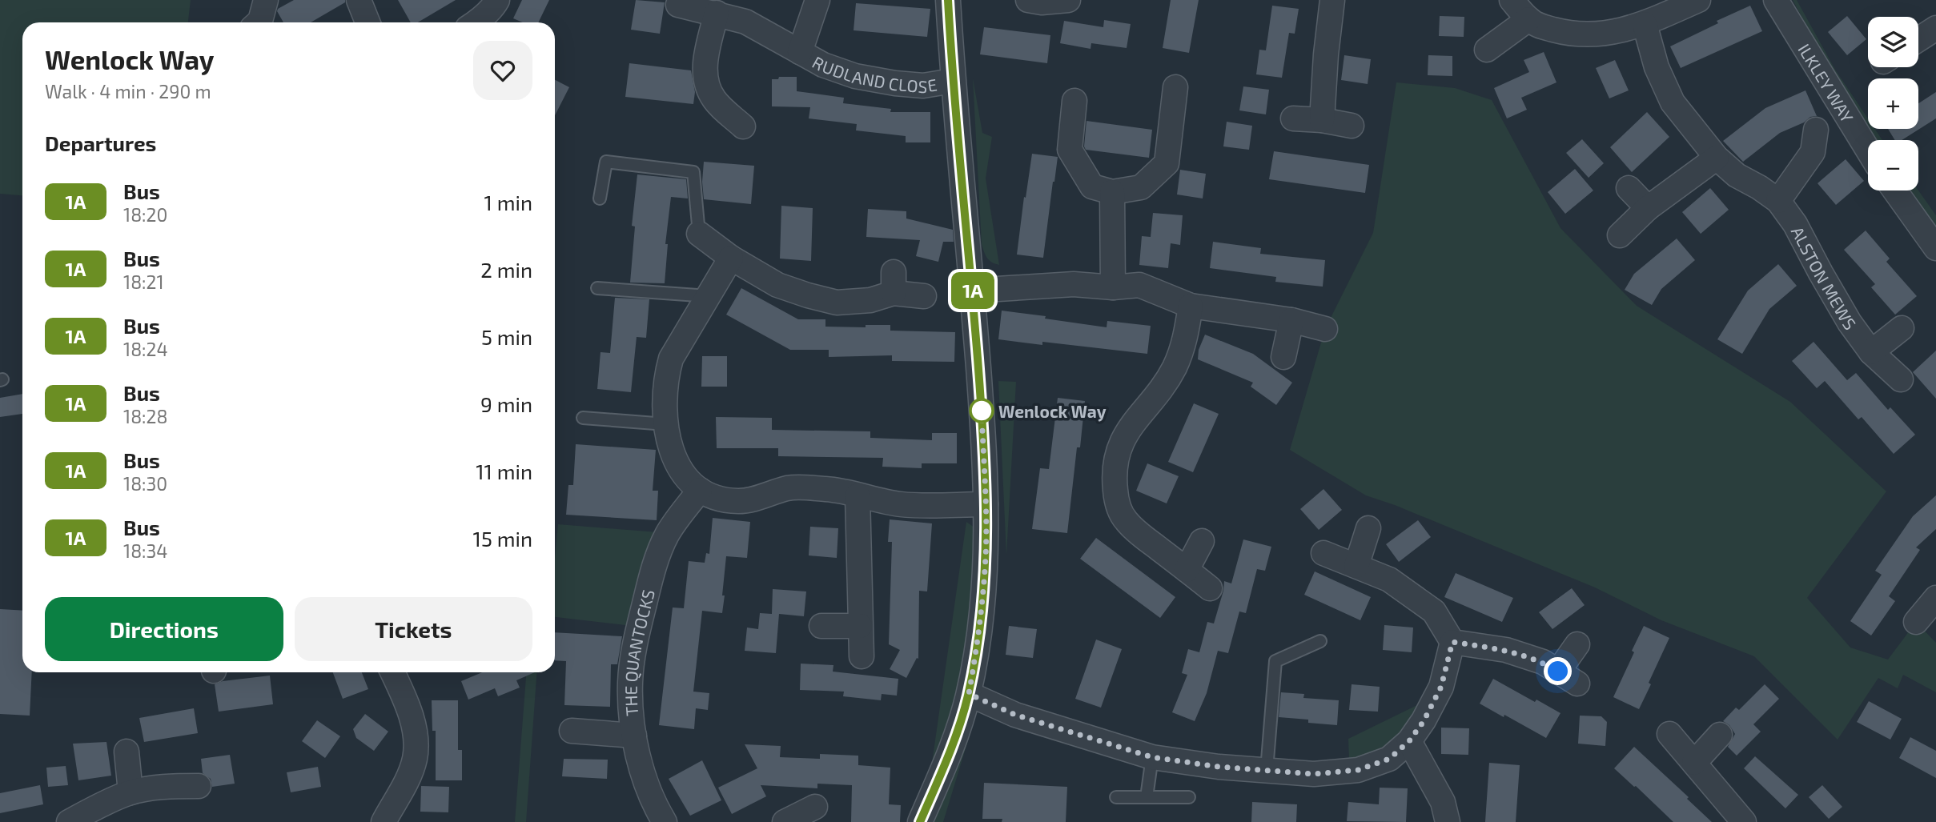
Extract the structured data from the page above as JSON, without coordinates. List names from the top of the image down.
{
  "streets": {
    "street": [
      "RUDLAND CLOSE",
      "ILKLEY WAY",
      "ALSTON MEWS",
      "THE QUANTOCKS"
    ]
  },
  "places": ["Wenlock Way"],
  "lines": ["bus line 1A"],
  "page": {
    "on_map": "1A",
    "map_buttons": ["+", "−"],
    "heading": [
      ["Wenlock Way", "Walk · 4 min · 290 m"],
      "Departures"
    ],
    "list": [
      {
        "mark": "1A",
        "name": "Bus",
        "note": "18:20",
        "value": "1 min"
      },
      {
        "mark": "1A",
        "name": "Bus",
        "note": "18:21",
        "value": "2 min"
      },
      {
        "mark": "1A",
        "name": "Bus",
        "note": "18:24",
        "value": "5 min"
      },
      {
        "mark": "1A",
        "name": "Bus",
        "note": "18:28",
        "value": "9 min"
      },
      {
        "mark": "1A",
        "name": "Bus",
        "note": "18:30",
        "value": "11 min"
      },
      {
        "mark": "1A",
        "name": "Bus",
        "note": "18:34",
        "value": "15 min"
      }
    ],
    "buttons": ["Directions", "Tickets"]
  }
}
